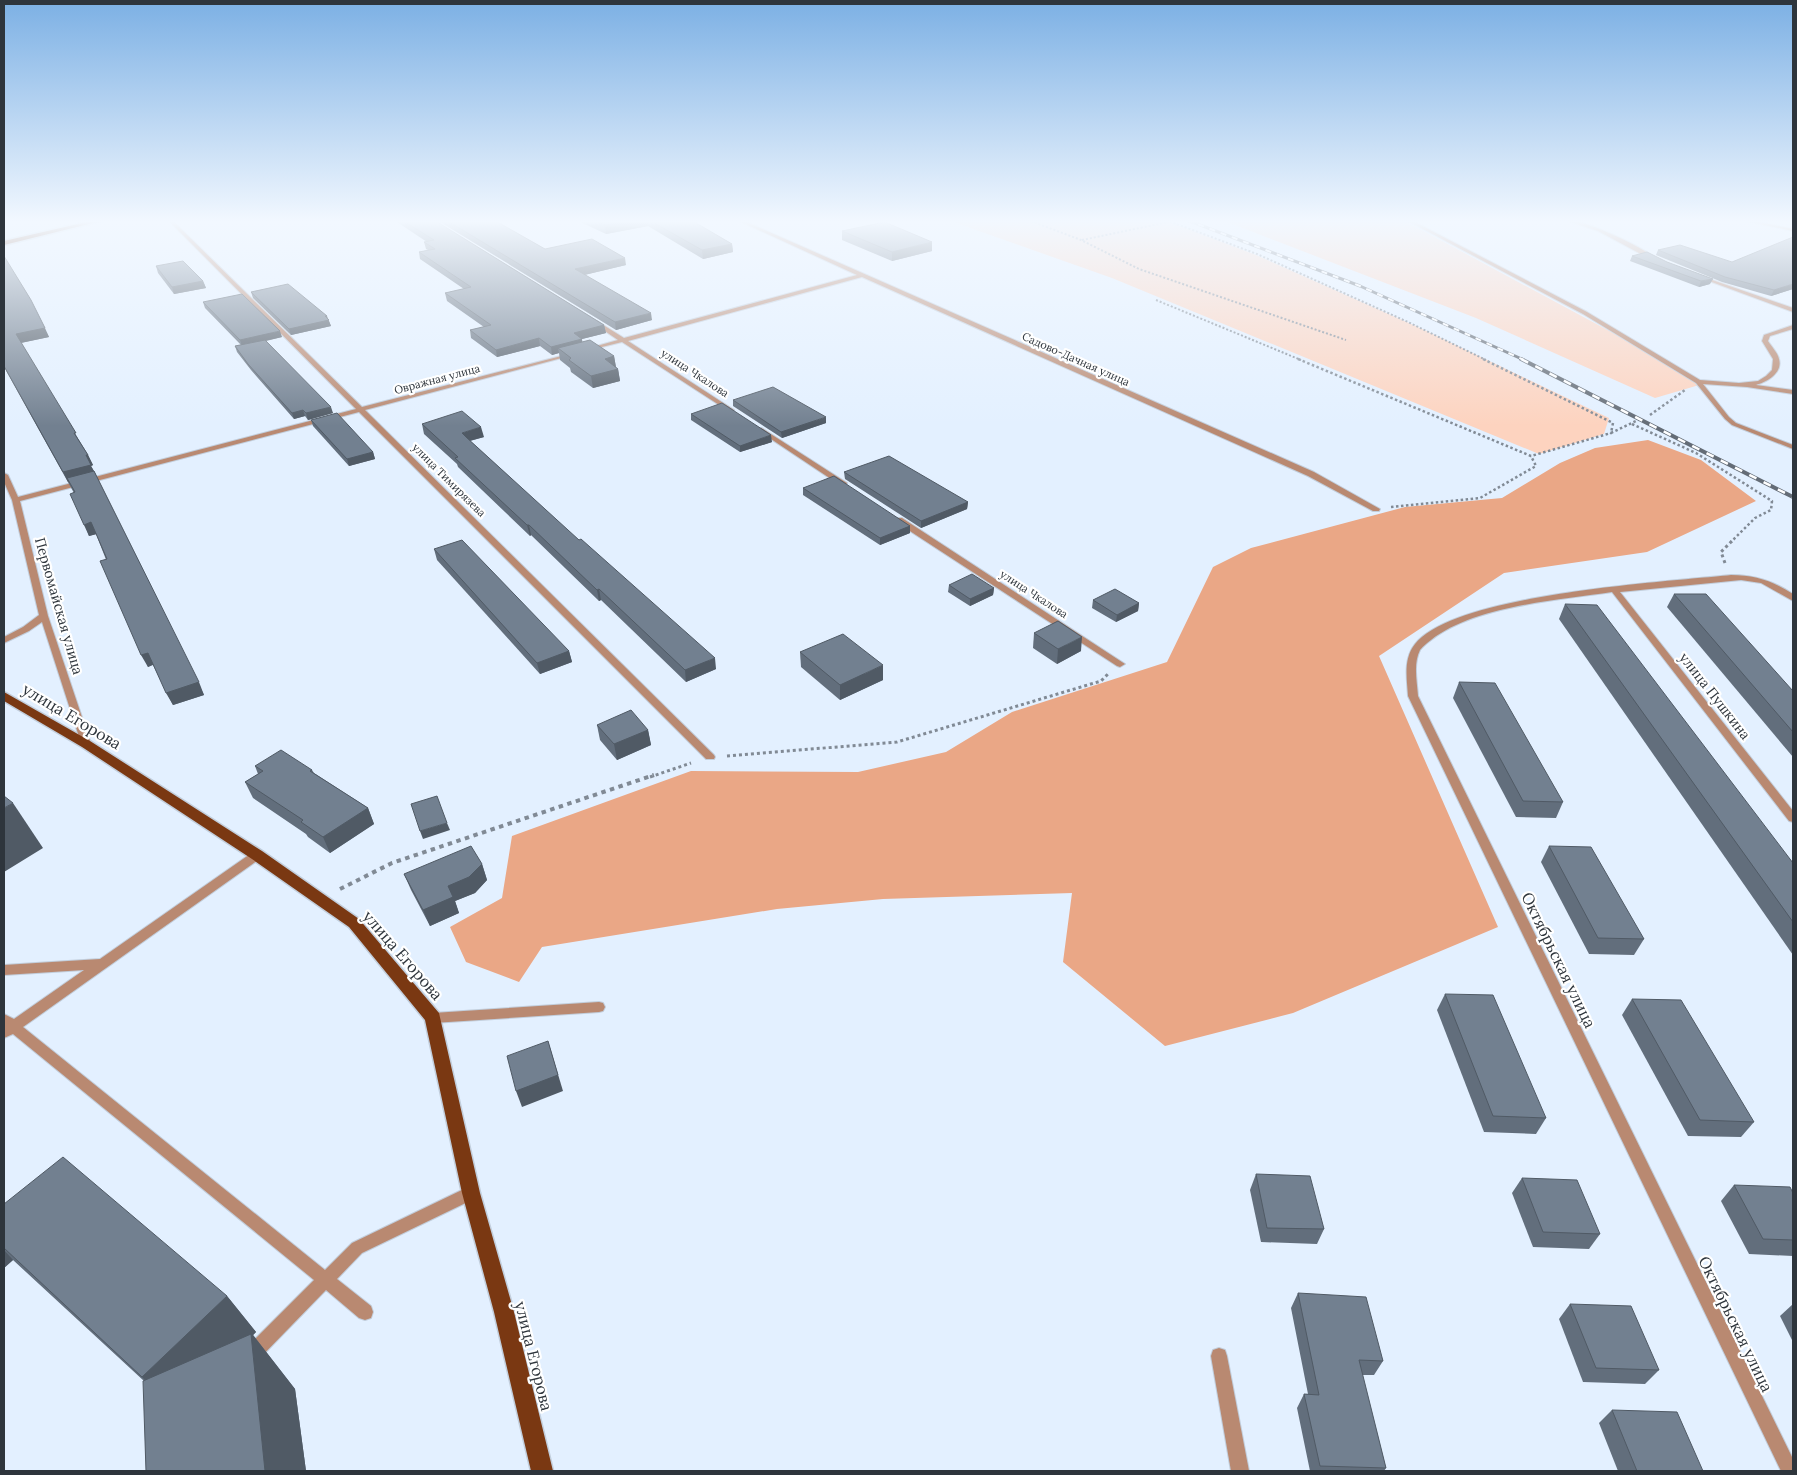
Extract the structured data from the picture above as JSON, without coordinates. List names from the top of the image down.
{
  "streets": {
    "main road": ["улица Егорова"],
    "street": [
      "Садово-Дачная улица",
      "улица Чкалова",
      "Овражная улица",
      "улица Тимирязева",
      "Первомайская улица",
      "улица Пушкина",
      "Октябрьская улица"
    ]
  },
  "crossings": [
    ["улица Чкалова", "Овражная улица"],
    ["Овражная улица", "улица Тимирязева"],
    ["Овражная улица", "Первомайская улица"],
    ["Первомайская улица", "улица Егорова"],
    ["улица Пушкина", "Октябрьская улица"]
  ]
}
